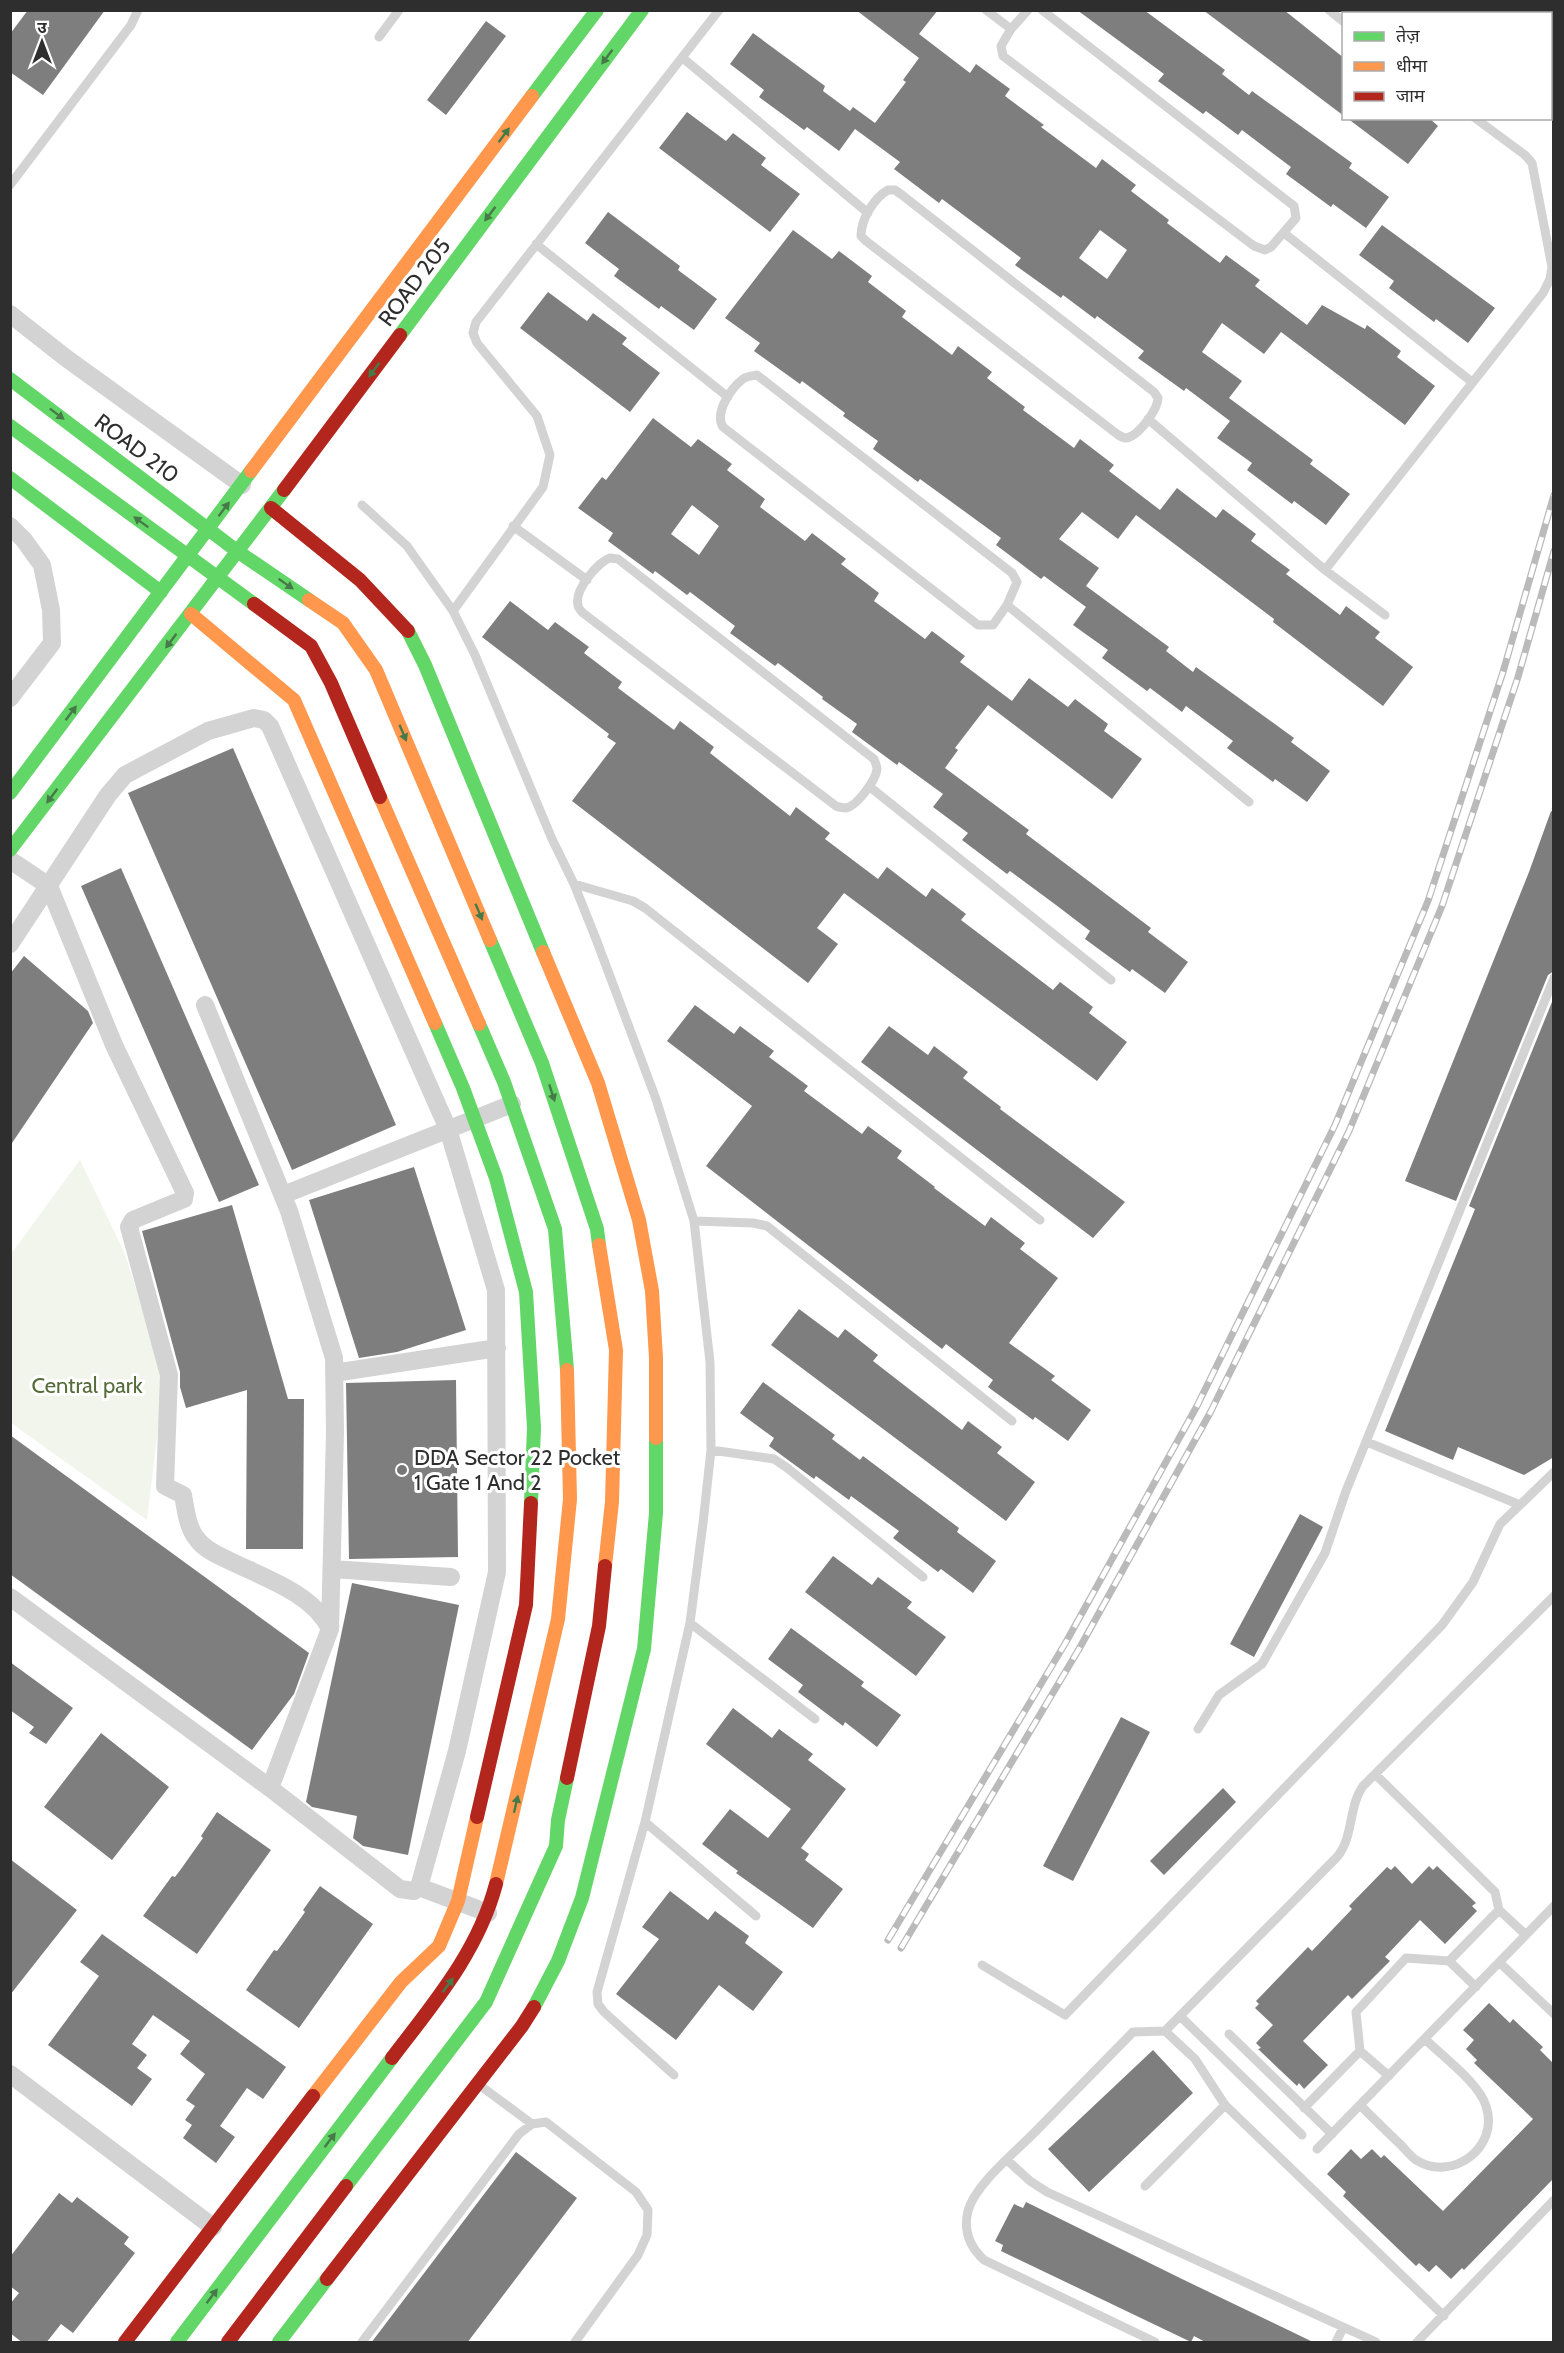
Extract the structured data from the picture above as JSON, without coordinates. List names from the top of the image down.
{
  "streets": {
    "main road": ["ROAD 205", "ROAD 210"]
  },
  "crossings": [
    ["ROAD 205", "ROAD 210"]
  ],
  "parks": ["Central park"],
  "places": ["DDA Sector 22 Pocket 1 Gate 1 And 2"],
  "legend": ["तेज़", "धीमा", "जाम"],
  "north": "top"
}
